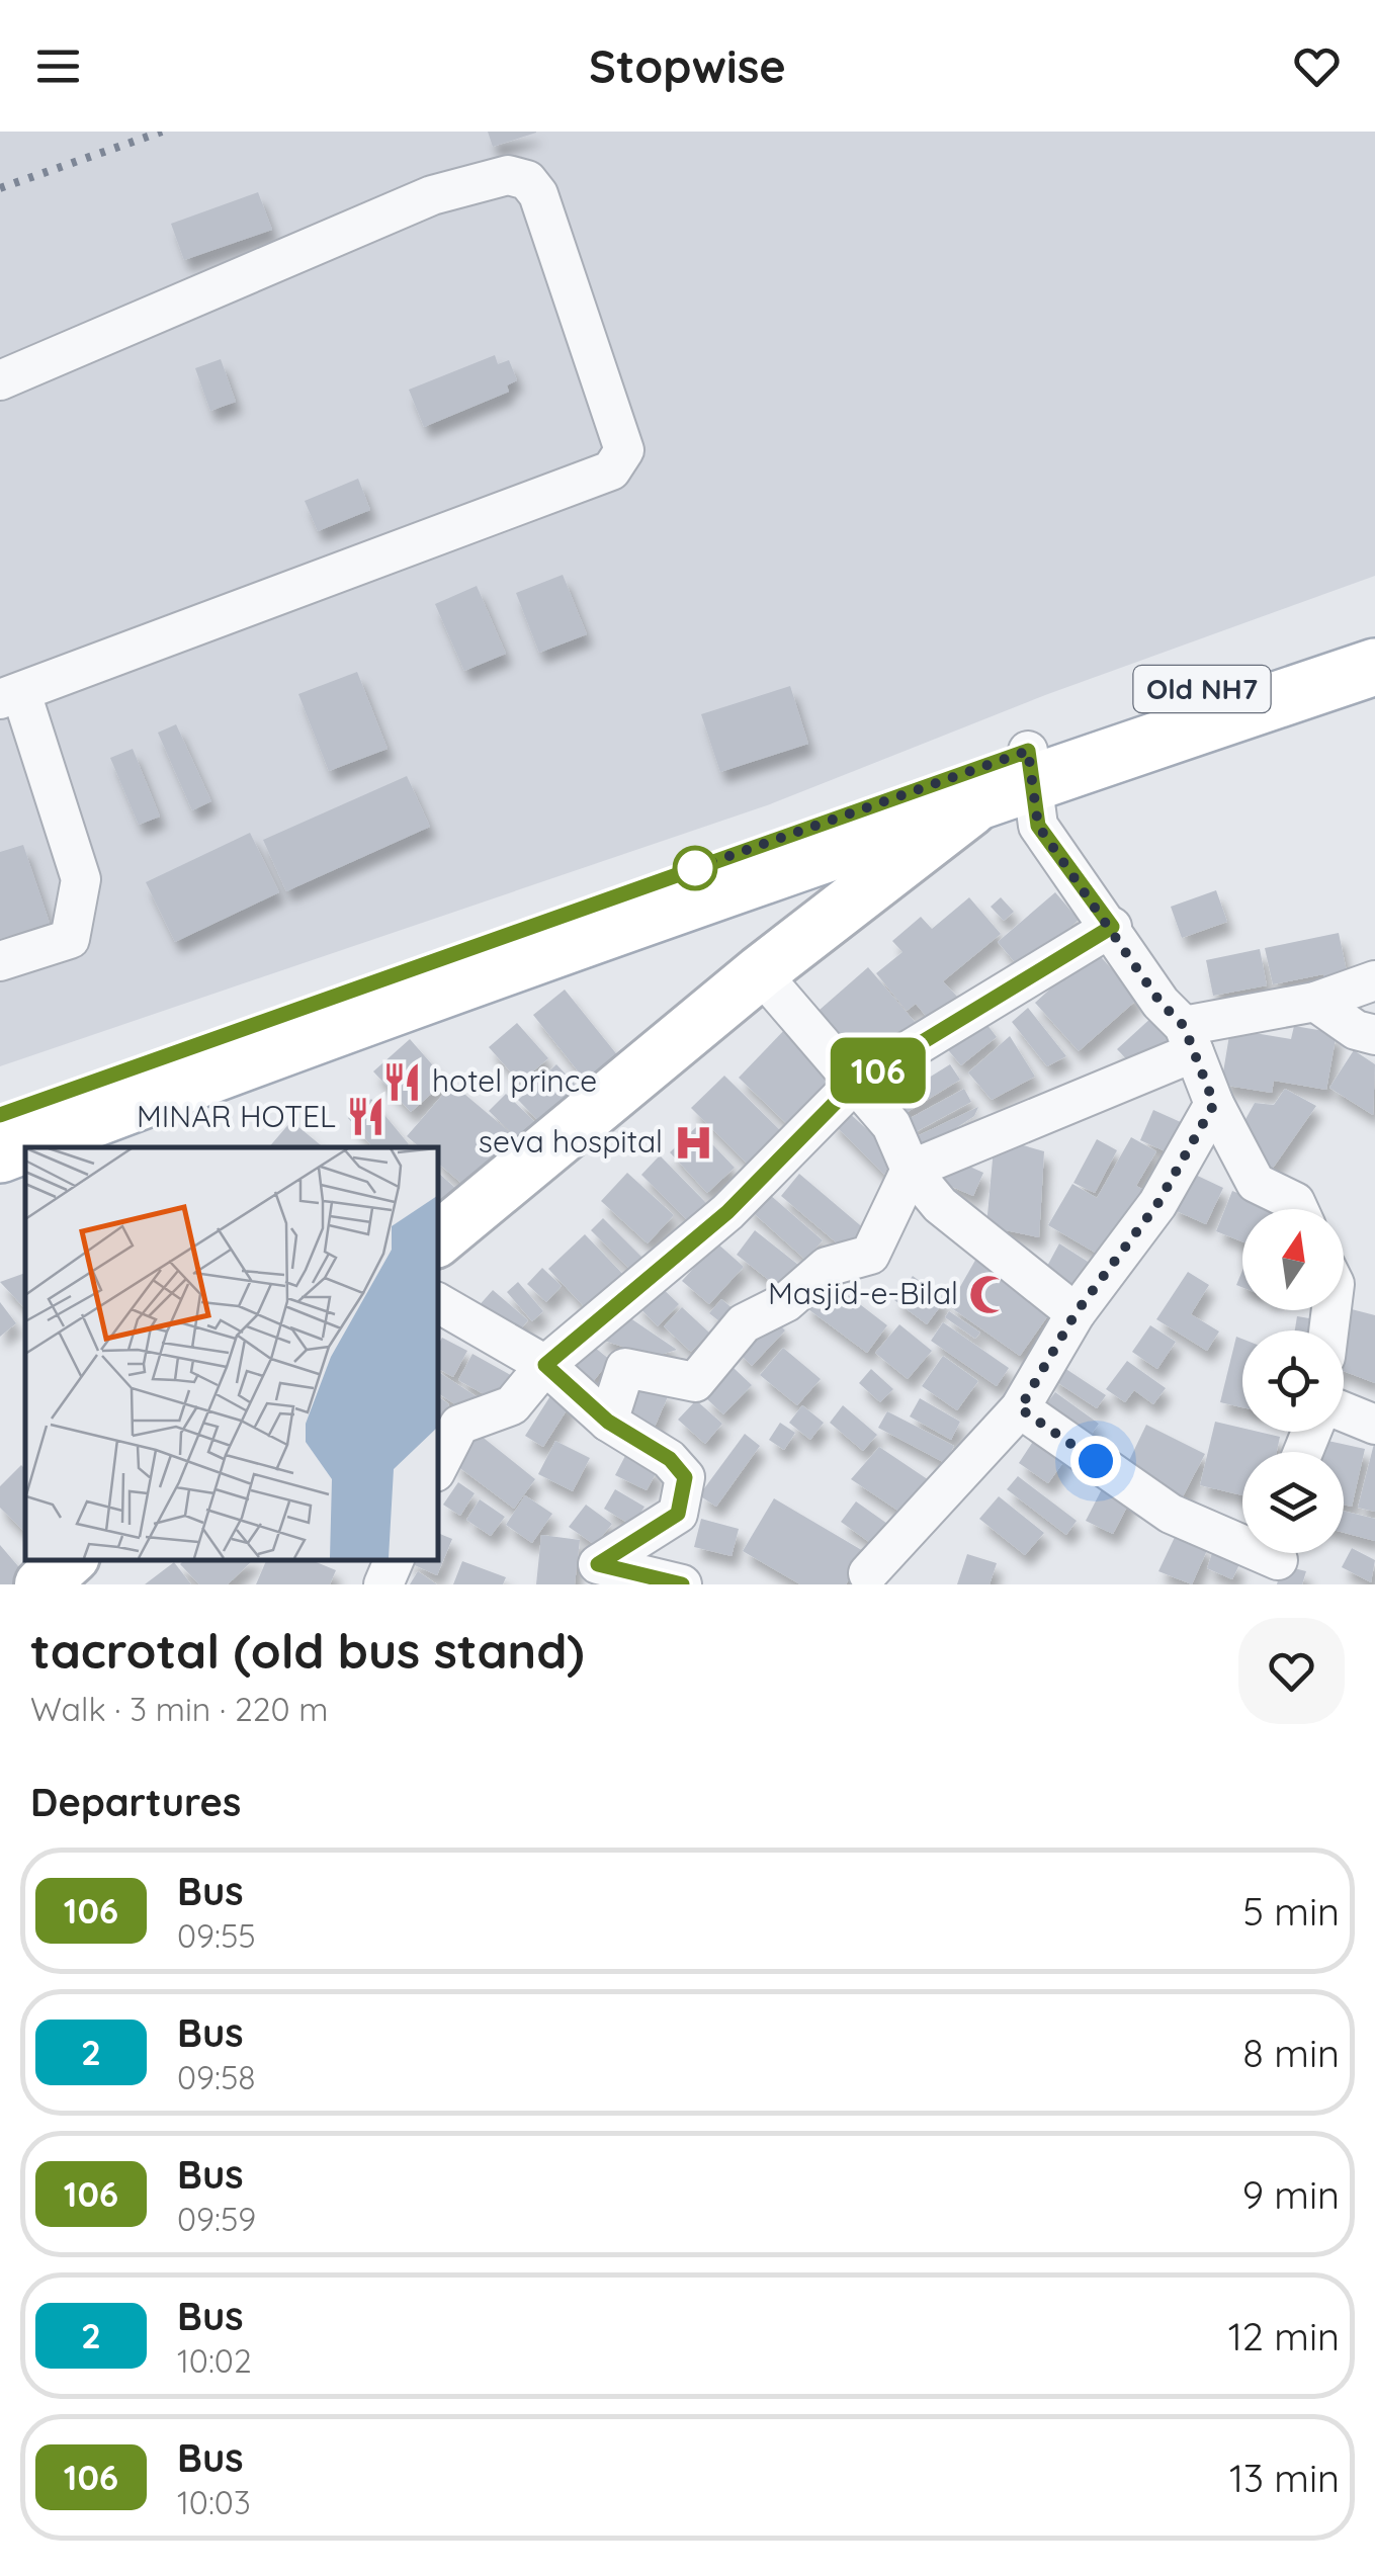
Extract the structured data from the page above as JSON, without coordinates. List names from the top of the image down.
{
  "streets": {
    "main road": ["Old NH7"]
  },
  "places": {
    "restaurant": ["hotel prince", "MINAR HOTEL"],
    "hospital": ["seva hospital"],
    "mosque": ["Masjid-e-Bilal"]
  },
  "lines": ["bus line 106"],
  "north": "top",
  "page": {
    "header": "Stopwise",
    "on_map": "106",
    "heading": [
      ["tacrotal (old bus stand)", "Walk · 3 min · 220 m"],
      "Departures"
    ],
    "list": [
      {
        "mark": "106",
        "name": "Bus",
        "note": "09:55",
        "value": "5 min"
      },
      {
        "mark": "2",
        "name": "Bus",
        "note": "09:58",
        "value": "8 min"
      },
      {
        "mark": "106",
        "name": "Bus",
        "note": "09:59",
        "value": "9 min"
      },
      {
        "mark": "2",
        "name": "Bus",
        "note": "10:02",
        "value": "12 min"
      },
      {
        "mark": "106",
        "name": "Bus",
        "note": "10:03",
        "value": "13 min"
      }
    ]
  }
}
